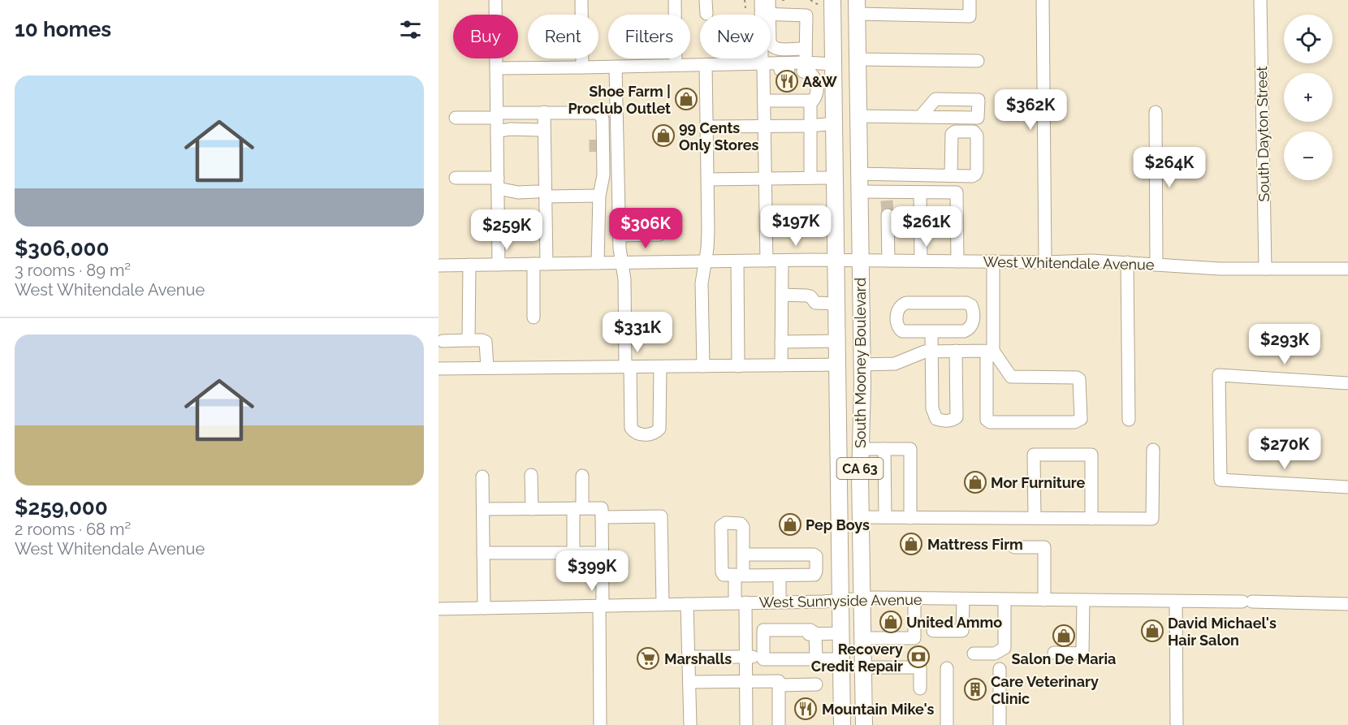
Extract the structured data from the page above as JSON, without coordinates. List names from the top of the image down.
{
  "streets": {
    "main road": ["South Mooney Boulevard", "CA 63"],
    "street": ["South Dayton Street", "West Whitendale Avenue", "West Sunnyside Avenue"]
  },
  "crossings": [
    ["South Dayton Street", "West Whitendale Avenue"],
    ["West Whitendale Avenue", "South Mooney Boulevard"],
    ["South Mooney Boulevard", "West Sunnyside Avenue"]
  ],
  "places": {
    "restaurant": ["A&W", "Mountain Mike's"],
    "shop": [
      "Shoe Farm | Proclub Outlet",
      "99 Cents Only Stores",
      "Mor Furniture",
      "Pep Boys",
      "Mattress Firm",
      "United Ammo",
      "David Michael's Hair Salon",
      "Salon De Maria"
    ],
    "bank": ["Recovery Credit Repair"],
    "supermarket": ["Marshalls"],
    "building": ["Care Veterinary Clinic"]
  },
  "page": {
    "heading": "10 homes",
    "map_buttons": ["+", "−"],
    "chip": [
      "Buy",
      "Rent",
      "Filters",
      "New"
    ],
    "list": [
      {
        "name": "$306,000",
        "note": "3 rooms · 89 m² · West Whitendale Avenue"
      },
      {
        "name": "$259,000",
        "note": "2 rooms · 68 m² · West Whitendale Avenue"
      }
    ],
    "price": [
      "$362K",
      "$264K",
      "$197K",
      "$261K",
      "$306K",
      "$259K",
      "$331K",
      "$293K",
      "$270K",
      "$399K"
    ]
  }
}
